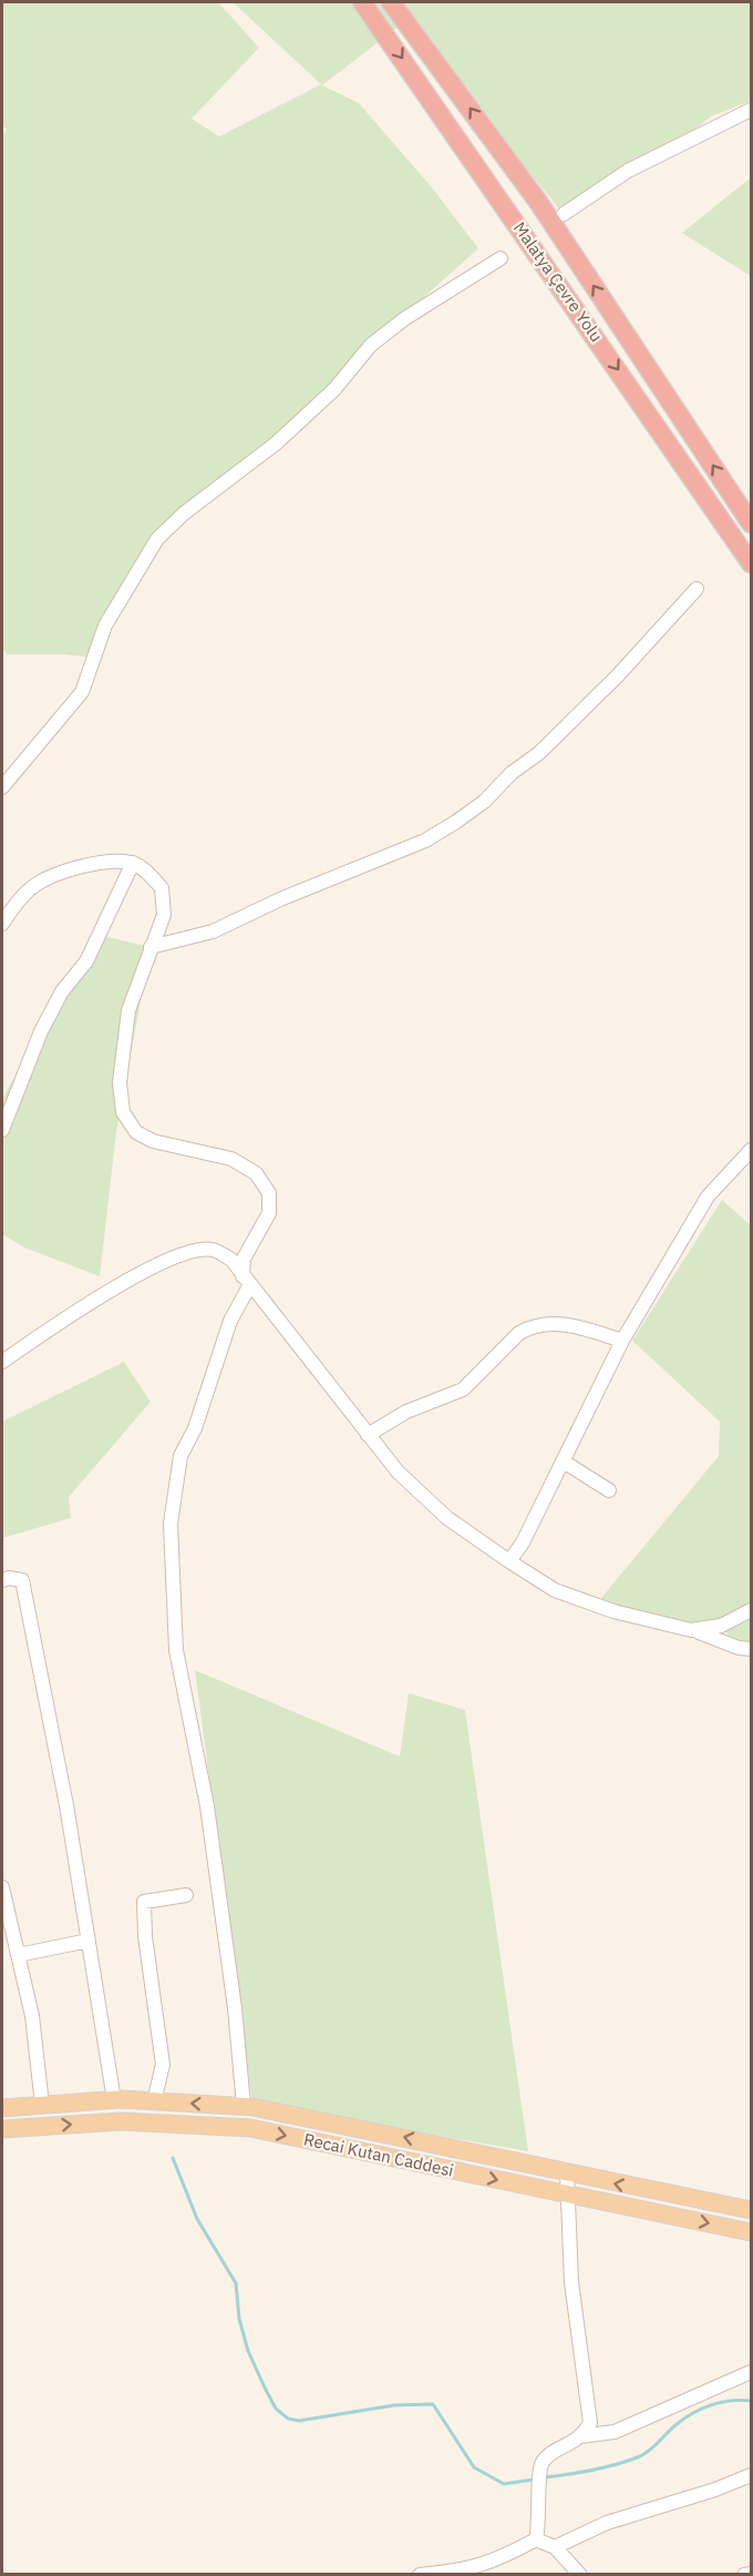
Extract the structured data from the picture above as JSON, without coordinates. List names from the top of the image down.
{
  "streets": {
    "highway": ["Malatya Çevre Yolu"],
    "main road": ["Recai Kutan Caddesi"]
  }
}
